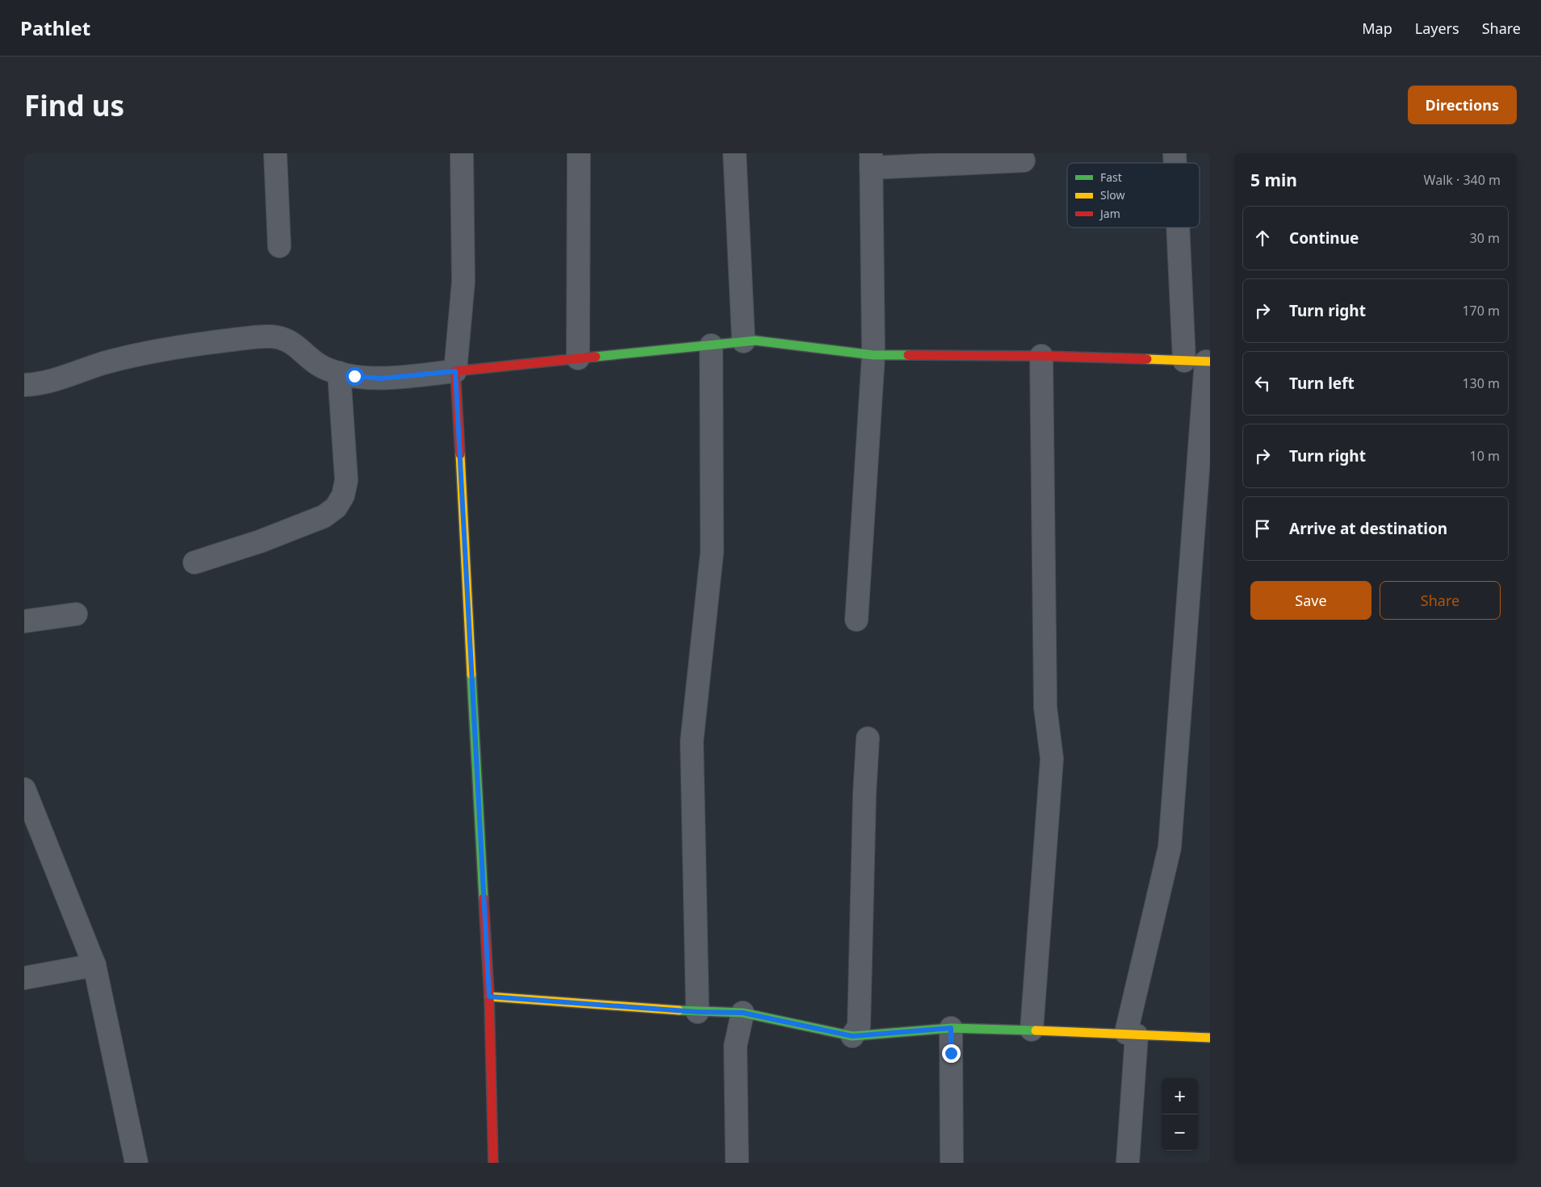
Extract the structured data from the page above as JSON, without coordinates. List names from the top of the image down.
{
  "legend": ["Fast", "Slow", "Jam"],
  "page": {
    "header": "Pathlet",
    "nav": ["Map", "Layers", "Share"],
    "buttons": [
      "Directions",
      ["Save", "Share"]
    ],
    "title": "Find us",
    "heading": ["5 min", "Walk · 340 m"],
    "list": [
      ["Continue", "30 m"],
      ["Turn right", "170 m"],
      ["Turn left", "130 m"],
      ["Turn right", "10 m"],
      "Arrive at destination"
    ],
    "map_buttons": ["+", "−"]
  }
}
